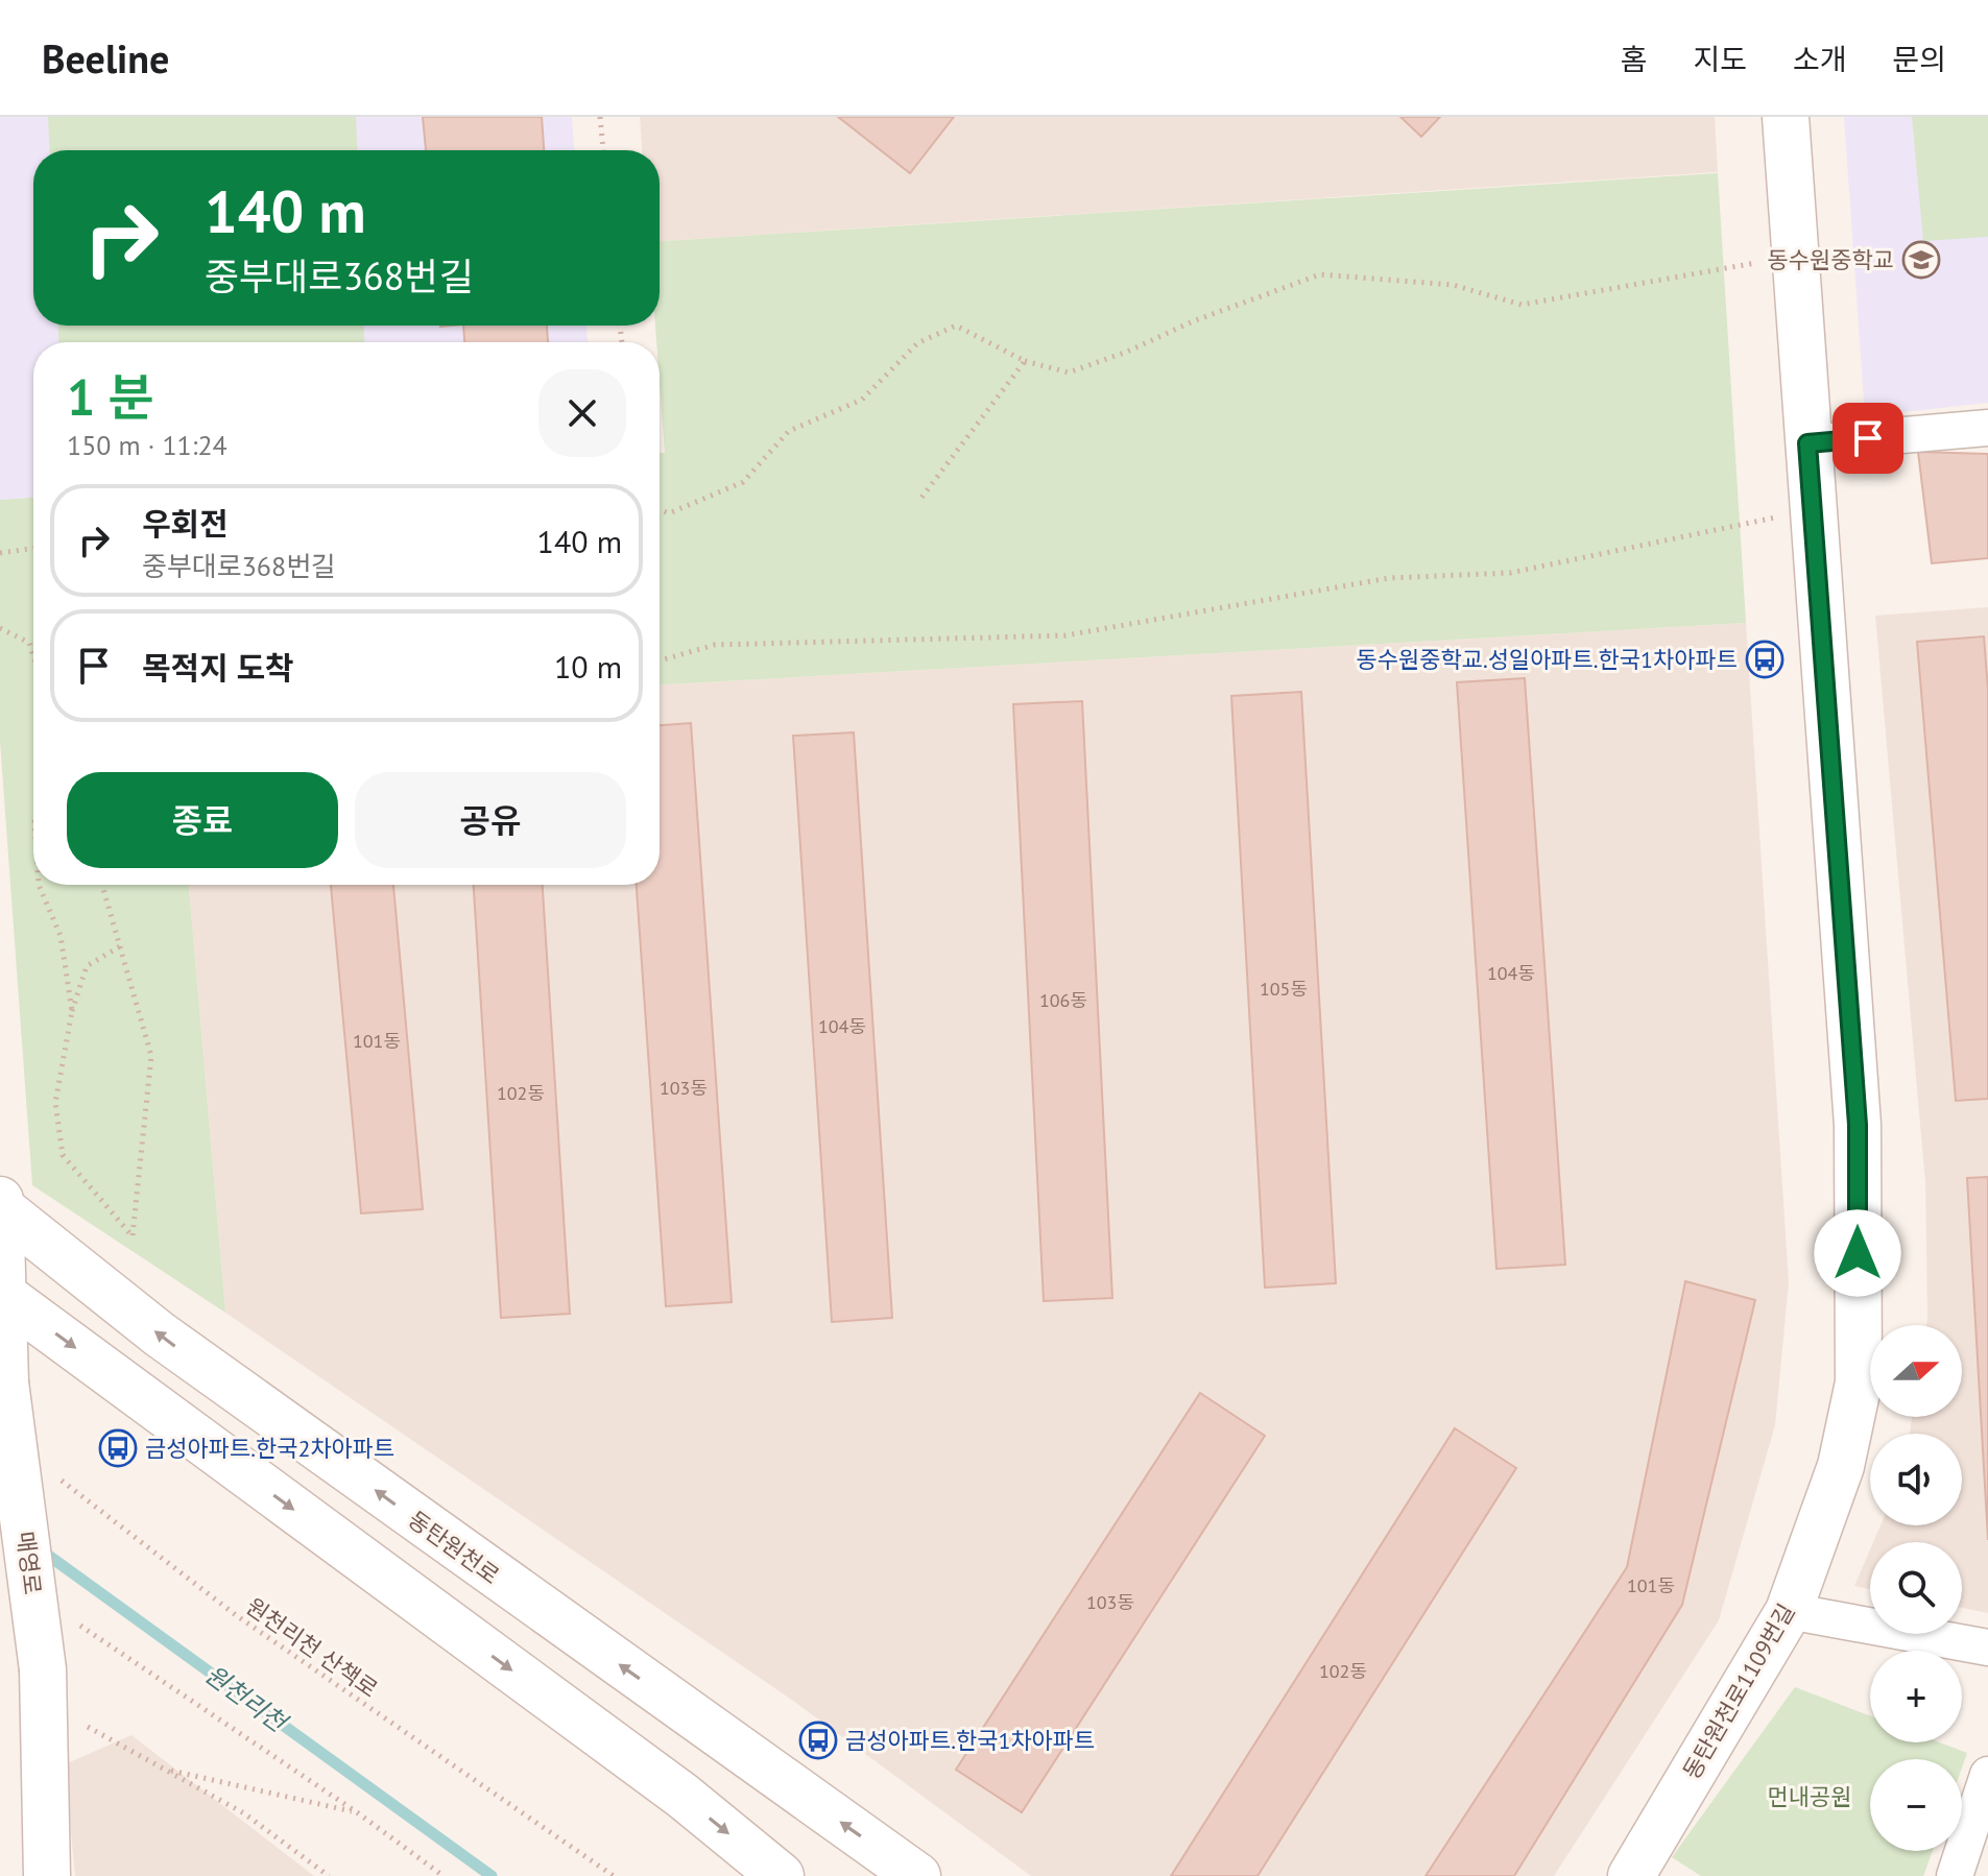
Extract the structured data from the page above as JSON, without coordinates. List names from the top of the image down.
{
  "streets": {
    "street": ["동탄원천로", "매영로", "동탄원천로1109번길"],
    "path": ["원천리천 산책로"]
  },
  "crossings": [
    ["동탄원천로", "매영로"]
  ],
  "water": ["원천리천"],
  "parks": ["먼내공원"],
  "places": {
    "school or university": ["동수원중학교"],
    "bus stop": ["동수원중학교.성일아파트.한국1차아파트", "금성아파트.한국2차아파트", "금성아파트.한국1차아파트"]
  },
  "house_numbers": [
    "104동",
    "105동",
    "106동",
    "104동",
    "101동",
    "103동",
    "102동",
    "101동",
    "103동",
    "102동"
  ],
  "north": "right",
  "page": {
    "header": "Beeline",
    "nav": [
      "홈",
      "지도",
      "소개",
      "문의"
    ],
    "turn": ["140 m", "중부대로368번길"],
    "heading": ["1 분", "150 m · 11:24"],
    "list": [
      {
        "name": "우회전",
        "note": "중부대로368번길",
        "value": "140 m"
      },
      {
        "name": "목적지 도착",
        "value": "10 m"
      }
    ],
    "buttons": ["종료", "공유"],
    "map_buttons": ["+", "−"]
  }
}
